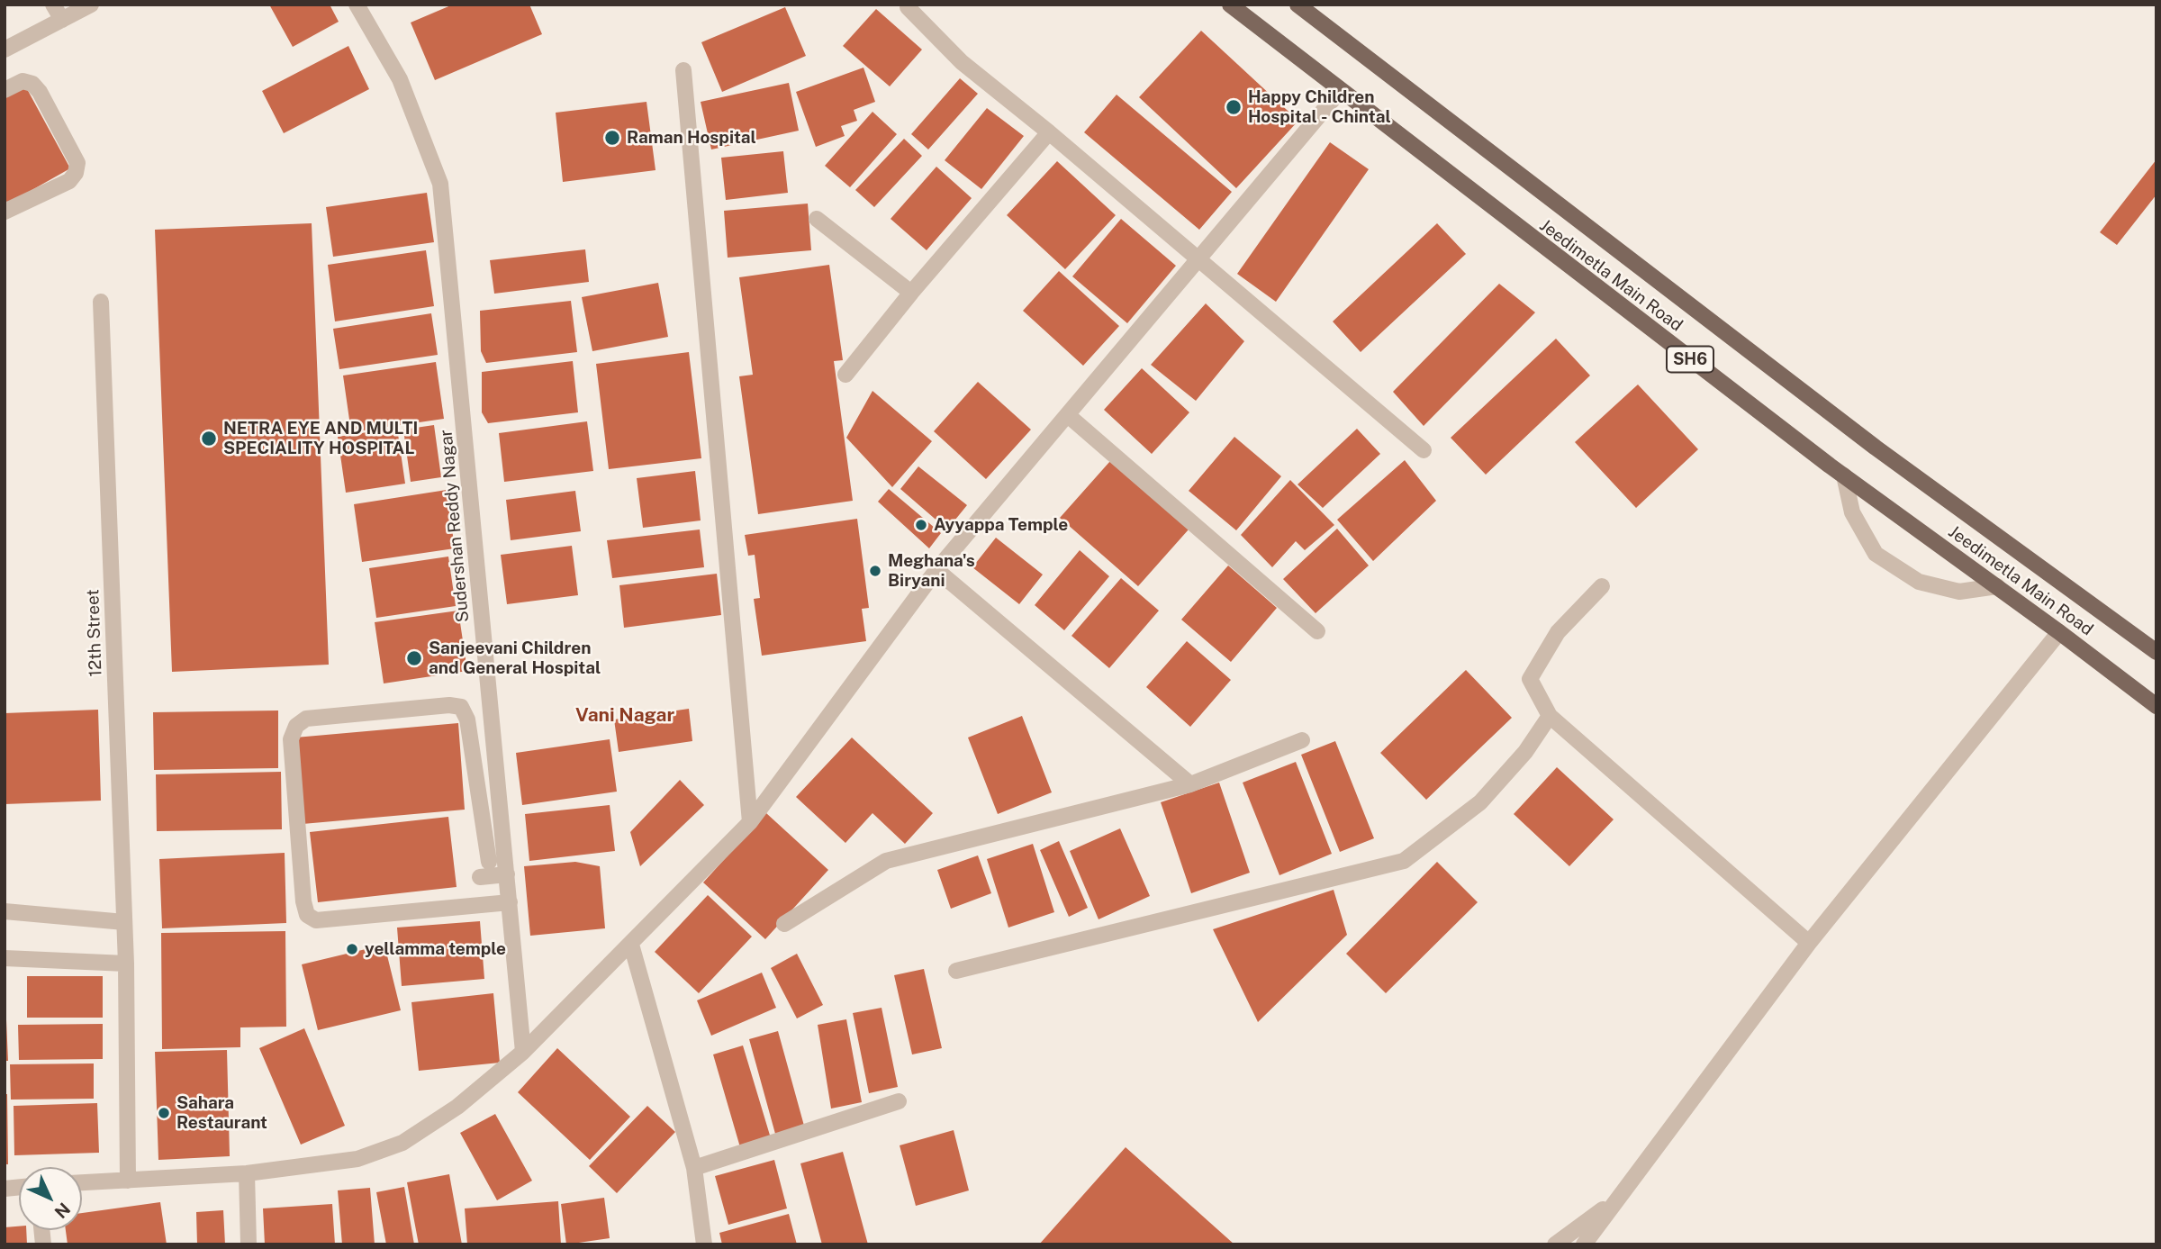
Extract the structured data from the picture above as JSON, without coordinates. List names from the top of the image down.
{
  "streets": {
    "main road": ["Jeedimetla Main Road", "SH6"],
    "street": ["Sudershan Reddy Nagar", "12th Street"]
  },
  "districts": ["Vani Nagar"],
  "places": [
    "Happy Children Hospital - Chintal",
    "Raman Hospital",
    "NETRA EYE AND MULTI SPECIALITY HOSPITAL",
    "Ayyappa Temple",
    "Meghana's Biryani",
    "Sanjeevani Children and General Hospital",
    "yellamma temple",
    "Sahara Restaurant"
  ],
  "north": "bottom right"
}
